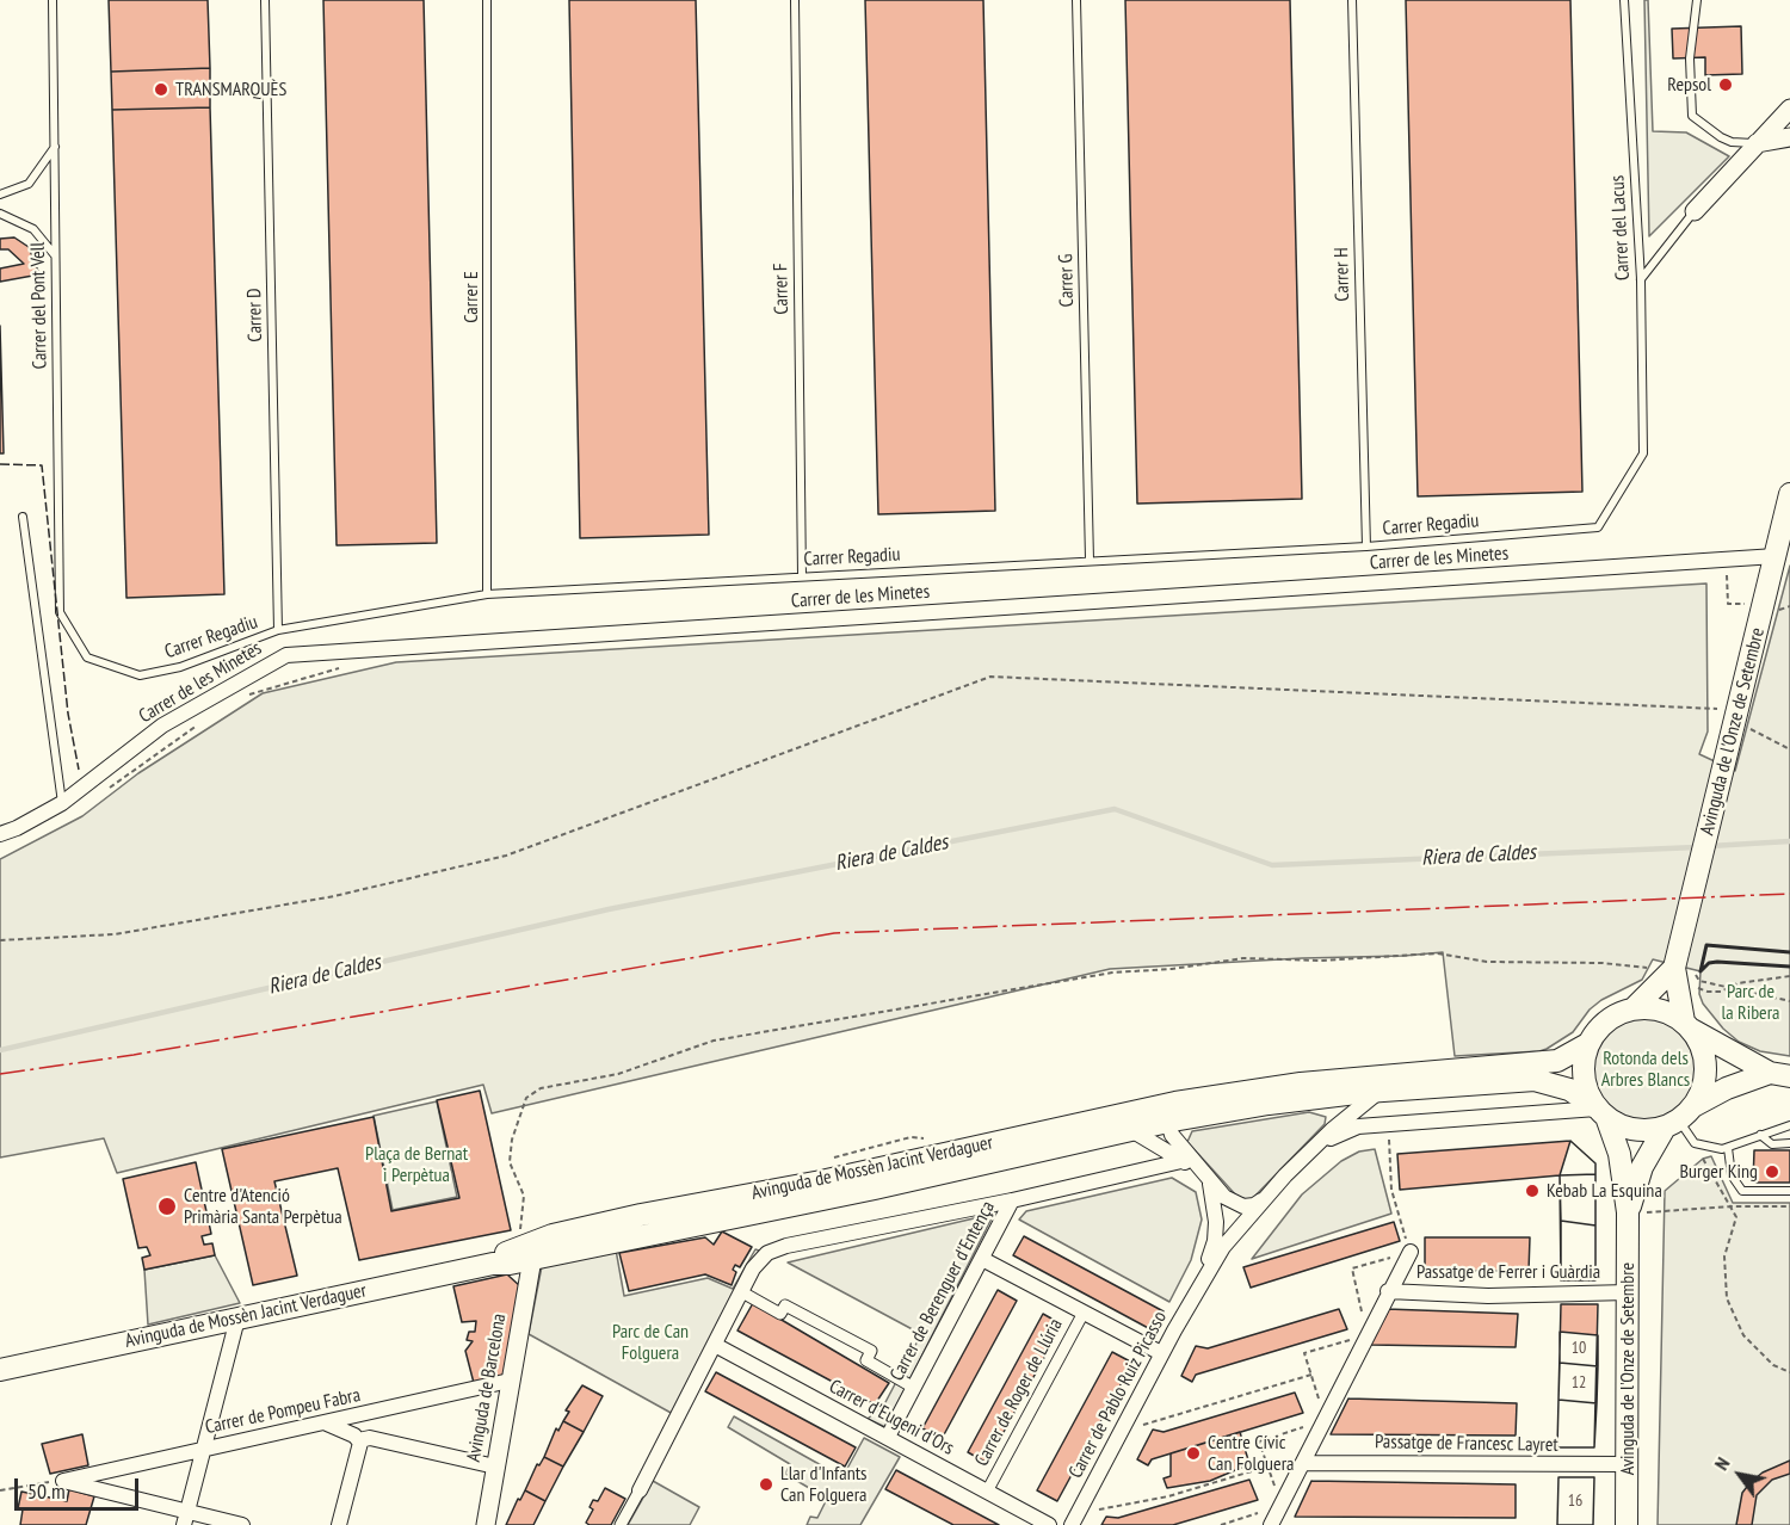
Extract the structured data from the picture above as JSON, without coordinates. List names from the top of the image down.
{
  "streets": {
    "main road": ["Avinguda de l'Onze de Setembre", "Avinguda de Mossèn Jacint Verdaguer"],
    "street": [
      "Carrer de les Minetes",
      "Passatge de Ferrer i Guàrdia",
      "Carrer de Berenguer d'Entença",
      "Avinguda de Barcelona",
      "Carrer de Roger de Llúria",
      "Carrer de Pablo Ruiz Picasso",
      "Carrer de Pompeu Fabra",
      "Carrer d'Eugeni d'Ors",
      "Passatge de Francesc Layret"
    ],
    "lane": [
      "Carrer del Lacus",
      "Carrer H",
      "Carrer G",
      "Carrer F",
      "Carrer E",
      "Carrer del Pont Vell",
      "Carrer D",
      "Carrer Regadiu"
    ]
  },
  "crossings": [
    ["Carrer del Lacus", "Carrer Regadiu"],
    ["Carrer H", "Carrer Regadiu"],
    ["Carrer G", "Carrer Regadiu"],
    ["Carrer F", "Carrer Regadiu"],
    ["Carrer E", "Carrer Regadiu"],
    ["Carrer del Pont Vell", "Carrer Regadiu"],
    ["Carrer D", "Carrer Regadiu"],
    ["Carrer de les Minetes", "Avinguda de l'Onze de Setembre"],
    ["Avinguda de l'Onze de Setembre", "Avinguda de Mossèn Jacint Verdaguer"],
    ["Avinguda de l'Onze de Setembre", "Passatge de Ferrer i Guàrdia"],
    ["Avinguda de l'Onze de Setembre", "Passatge de Francesc Layret"],
    ["Avinguda de Mossèn Jacint Verdaguer", "Avinguda de Barcelona"],
    ["Avinguda de Mossèn Jacint Verdaguer", "Carrer de Pablo Ruiz Picasso"],
    ["Carrer de Berenguer d'Entença", "Carrer d'Eugeni d'Ors"],
    ["Avinguda de Barcelona", "Carrer de Pompeu Fabra"],
    ["Carrer de Roger de Llúria", "Carrer d'Eugeni d'Ors"]
  ],
  "water": ["Riera de Caldes"],
  "parks": [
    "Parc de la Ribera",
    "Rotonda dels Arbres Blancs",
    "Plaça de Bernat i Perpètua",
    "Parc de Can Folguera"
  ],
  "places": [
    "Repsol",
    "TRANSMARQUÈS",
    "Burger King",
    "Kebab La Esquina",
    "Centre d'Atenció Primària Santa Perpètua",
    "Centre Cívic Can Folguera",
    "Llar d'Infants Can Folguera"
  ],
  "house_numbers": ["10", "12", "16"],
  "scale_bar": "50 m",
  "north": "top left"
}
